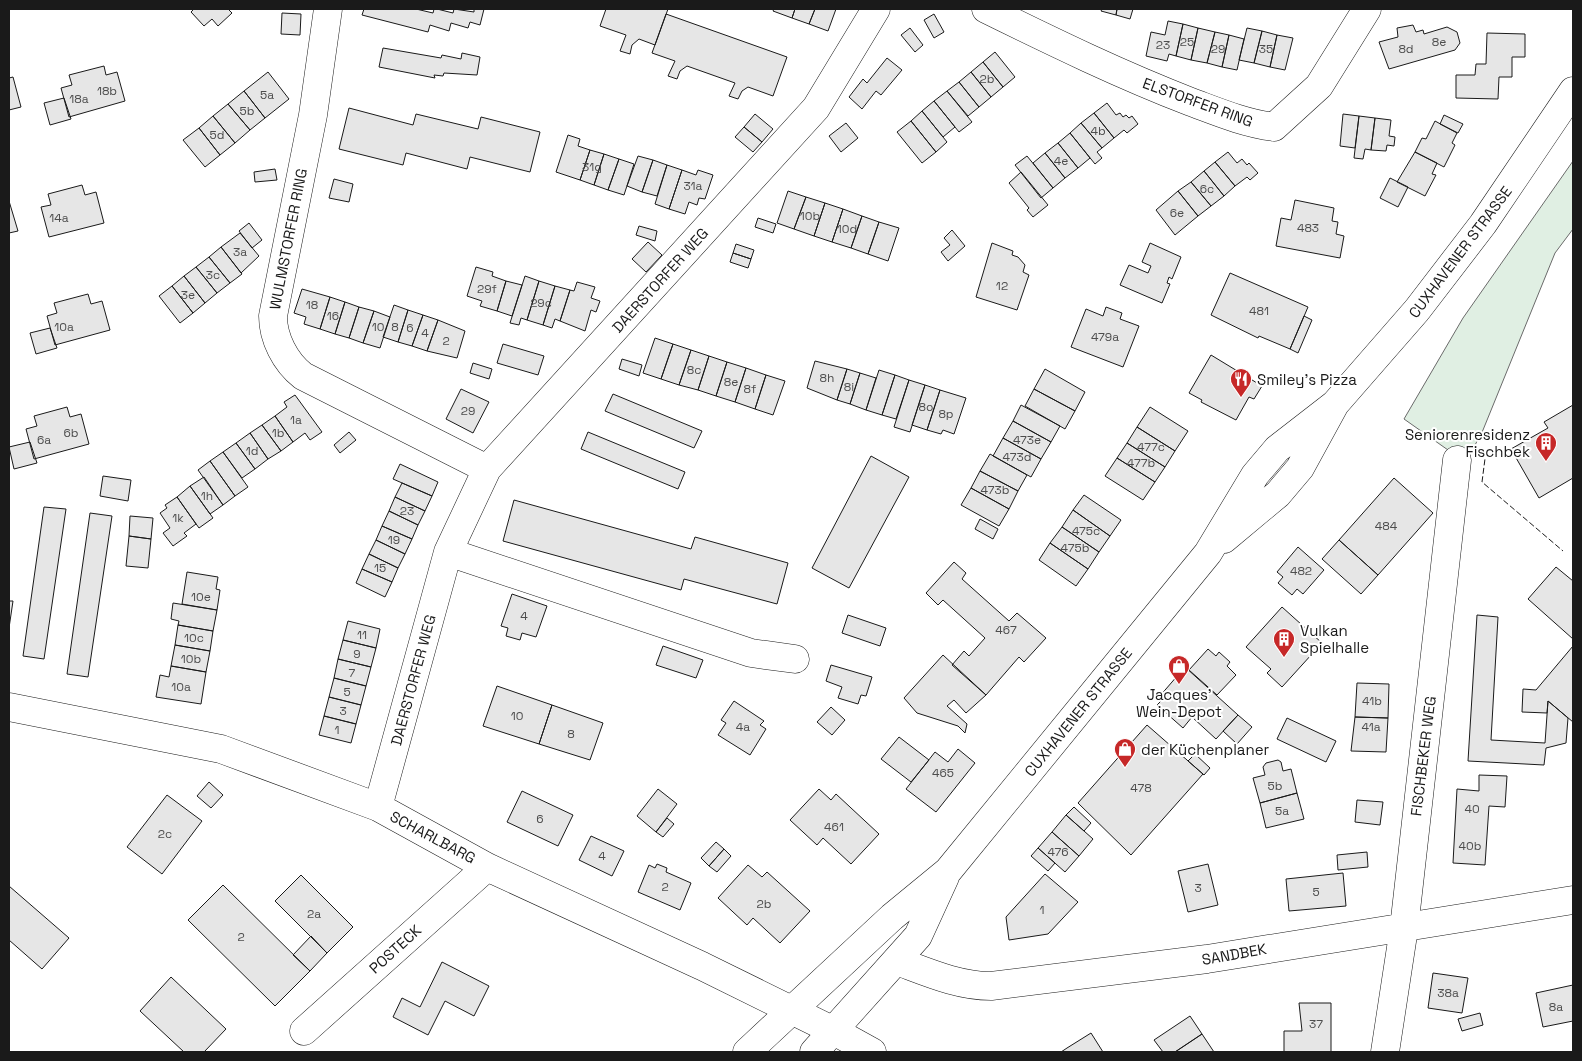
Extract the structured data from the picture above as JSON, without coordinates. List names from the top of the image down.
{
  "streets": {
    "street": [
      "ELSTORFER RING",
      "WULMSTORFER RING",
      "CUXHAVENER STRASSE",
      "DAERSTORFER WEG",
      "FISCHBEKER WEG",
      "SCHARLBARG",
      "POSTECK",
      "SANDBEK"
    ]
  },
  "crossings": [
    ["WULMSTORFER RING", "DAERSTORFER WEG"],
    ["CUXHAVENER STRASSE", "SCHARLBARG"],
    ["CUXHAVENER STRASSE", "SANDBEK"],
    ["DAERSTORFER WEG", "SCHARLBARG"],
    ["FISCHBEKER WEG", "SANDBEK"],
    ["SCHARLBARG", "POSTECK"]
  ],
  "places": {
    "restaurant": ["Smiley's Pizza"],
    "building": ["Seniorenresidenz Fischbek", "Vulkan Spielhalle"],
    "shop": ["Jacques’ Wein-Depot", "der Küchenplaner"]
  },
  "house_numbers": [
    "25",
    "8e",
    "23",
    "29",
    "35",
    "8d",
    "2b",
    "18b",
    "5a",
    "18a",
    "5b",
    "4b",
    "5d",
    "4e",
    "31g",
    "31a",
    "6c",
    "6e",
    "10b",
    "14a",
    "483",
    "10d",
    "3a",
    "3c",
    "12",
    "29f",
    "3e",
    "29c",
    "18",
    "481",
    "16",
    "10a",
    "10",
    "8",
    "6",
    "4",
    "479a",
    "2",
    "8c",
    "8h",
    "8e",
    "8i",
    "8f",
    "8o",
    "29",
    "8p",
    "1a",
    "6b",
    "1b",
    "6a",
    "473e",
    "477c",
    "1d",
    "473d",
    "477b",
    "473b",
    "1h",
    "23",
    "1k",
    "484",
    "475c",
    "19",
    "475b",
    "15",
    "482",
    "10e",
    "4",
    "467",
    "11",
    "10c",
    "9",
    "10b",
    "7",
    "10a",
    "5",
    "41b",
    "3",
    "10",
    "4a",
    "41a",
    "1",
    "8",
    "465",
    "5b",
    "478",
    "40",
    "5a",
    "6",
    "461",
    "2c",
    "40b",
    "476",
    "4",
    "2",
    "3",
    "5",
    "2b",
    "1",
    "2a",
    "2",
    "38a",
    "8a",
    "37"
  ]
}
